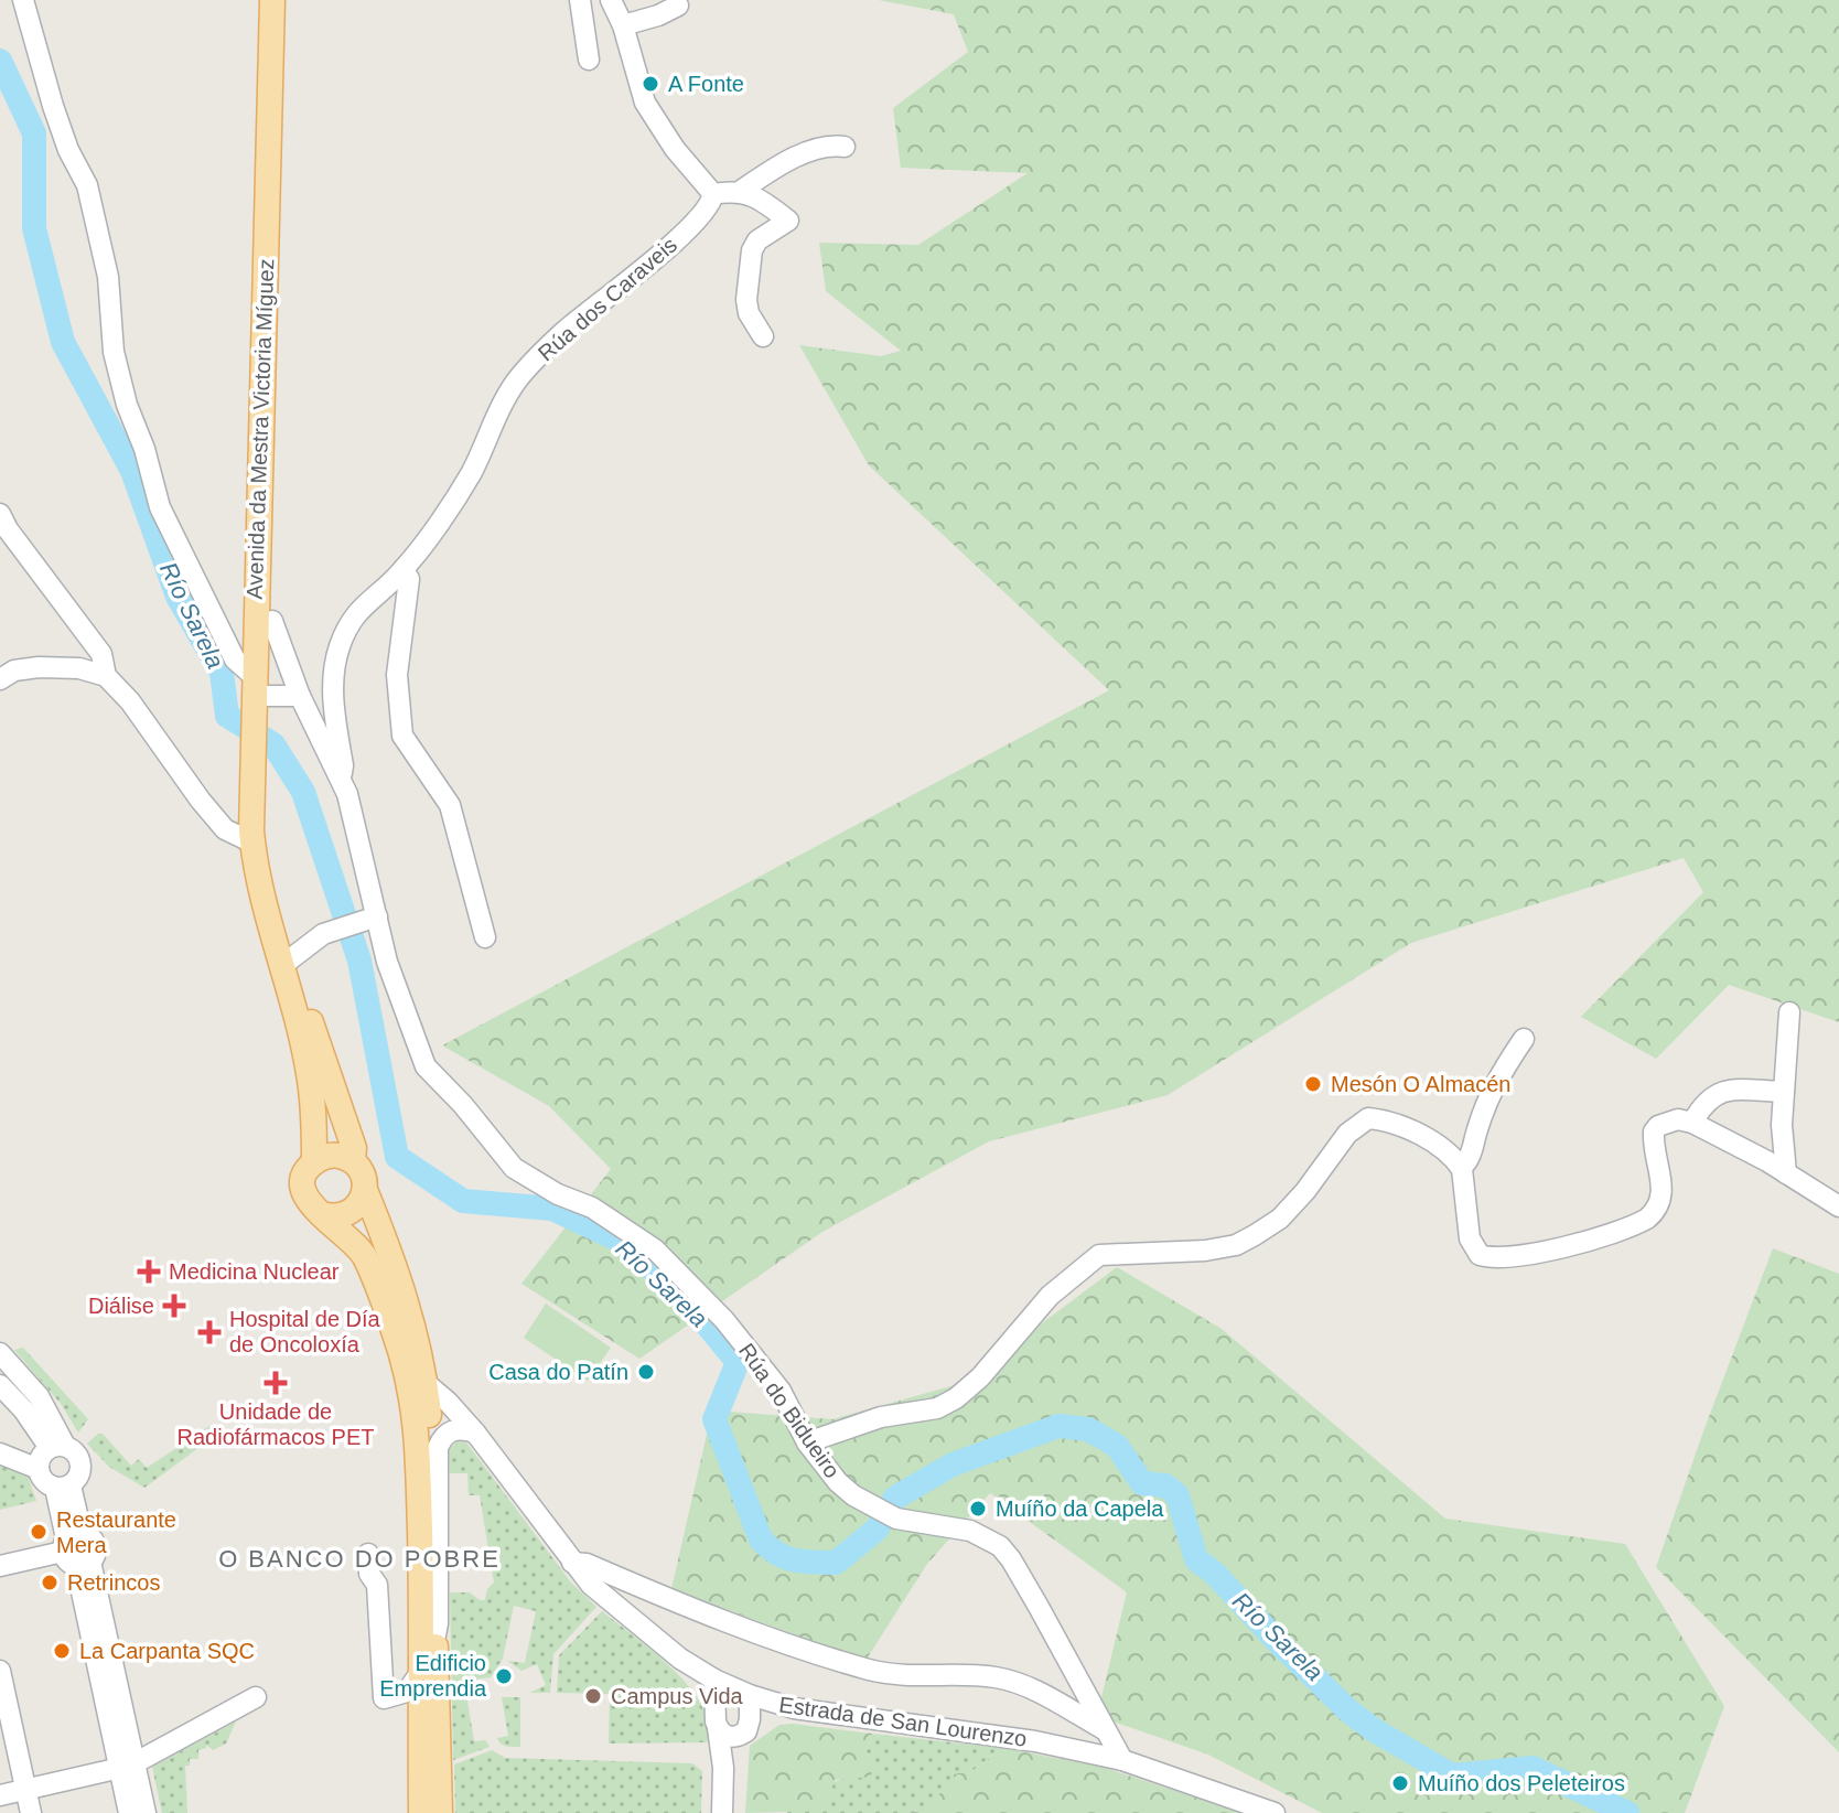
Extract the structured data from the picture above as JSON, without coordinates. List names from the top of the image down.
{
  "streets": {
    "main road": ["Avenida da Mestra Victoria Míguez"],
    "street": ["Rúa dos Caraveis", "Rúa do Bidueiro", "Estrada de San Lourenzo"]
  },
  "crossings": [
    ["Rúa dos Caraveis", "Rúa do Bidueiro"],
    ["Rúa do Bidueiro", "Estrada de San Lourenzo"]
  ],
  "districts": ["O BANCO DO POBRE"],
  "water": ["Río Sarela"],
  "places": {
    "other": [
      "A Fonte",
      "Mesón O Almacén",
      "Casa do Patín",
      "Muíño da Capela",
      "Restaurante Mera",
      "Retrincos",
      "La Carpanta SQC",
      "Edificio Emprendia",
      "Campus Vida",
      "Muíño dos Peleteiros"
    ],
    "health": [
      "Medicina Nuclear",
      "Diálise",
      "Hospital de Día de Oncoloxía",
      "Unidade de Radiofármacos PET"
    ]
  }
}
